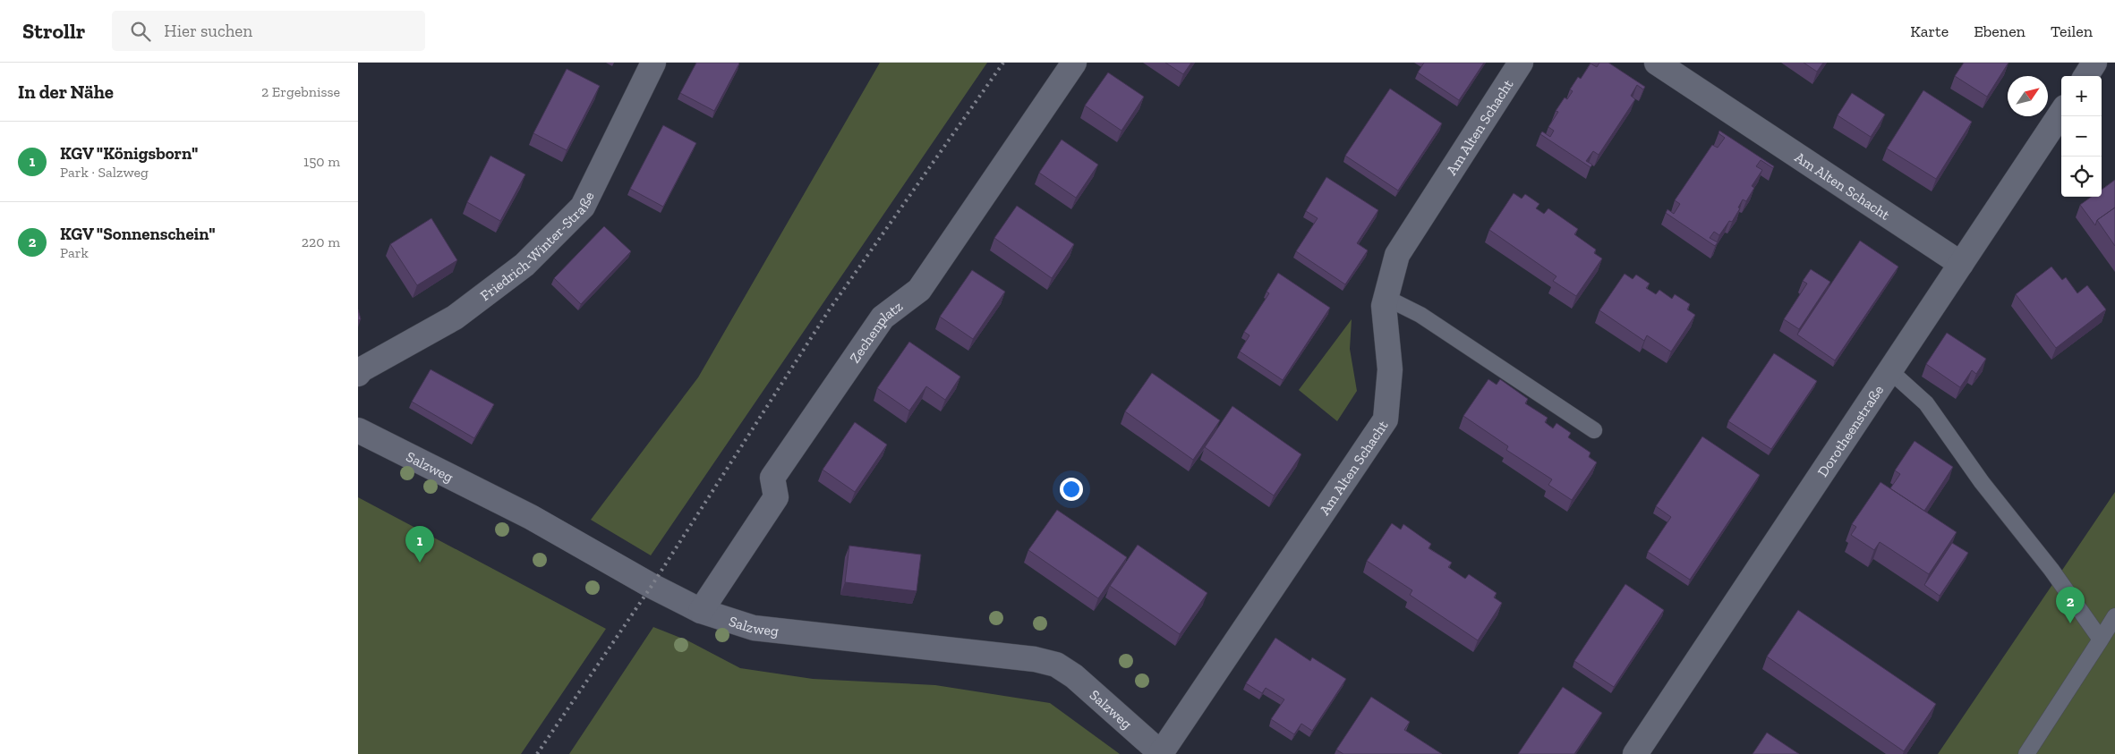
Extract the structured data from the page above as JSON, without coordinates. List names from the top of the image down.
{
  "streets": {
    "street": [
      "Am Alten Schacht",
      "Friedrich-Winter-Straße",
      "Zechenplatz",
      "Dorotheenstraße",
      "Salzweg"
    ]
  },
  "crossings": [
    ["Am Alten Schacht", "Dorotheenstraße"],
    ["Am Alten Schacht", "Salzweg"],
    ["Zechenplatz", "Salzweg"]
  ],
  "north": "top right",
  "page": {
    "header": "Strollr",
    "search": "Hier suchen",
    "nav": ["Karte", "Ebenen", "Teilen"],
    "heading": ["In der Nähe", "2 Ergebnisse"],
    "map_buttons": ["+", "−"],
    "list": [
      {
        "mark": "1",
        "name": "KGV \"Königsborn\"",
        "note": "Park · Salzweg",
        "value": "150 m"
      },
      {
        "mark": "2",
        "name": "KGV \"Sonnenschein\"",
        "note": "Park",
        "value": "220 m"
      }
    ],
    "pins": ["1", "2"]
  }
}
